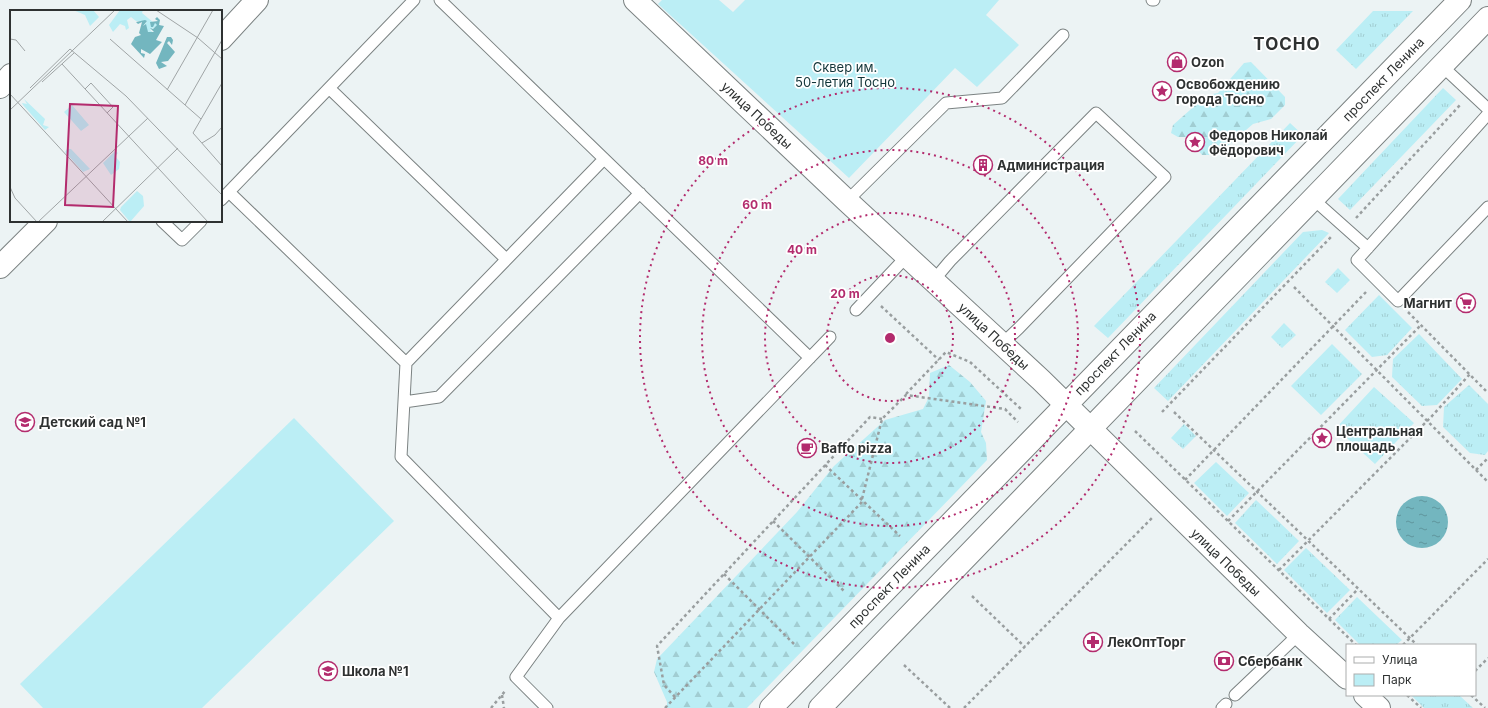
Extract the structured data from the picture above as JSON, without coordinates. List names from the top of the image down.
{
  "streets": {
    "main road": ["проспект Ленина", "улица Победы"]
  },
  "crossings": [
    ["проспект Ленина", "улица Победы"]
  ],
  "districts": ["ТОСНО"],
  "parks": ["Сквер им. 50-летия Тосно"],
  "places": {
    "shop": ["Ozon"],
    "place": ["Освобождению города Тосно", "Федоров Николай Фёдорович", "Центральная площадь"],
    "building": ["Администрация"],
    "supermarket": ["Магнит"],
    "school or university": ["Детский сад №1", "Школа №1"],
    "cafe": ["Baffo pizza"],
    "pharmacy": ["ЛекОптТорг"],
    "bank": ["Сбербанк"]
  },
  "legend": ["Улица", "Парк"],
  "rings": [
    "80 m",
    "60 m",
    "40 m",
    "20 m"
  ]
}
